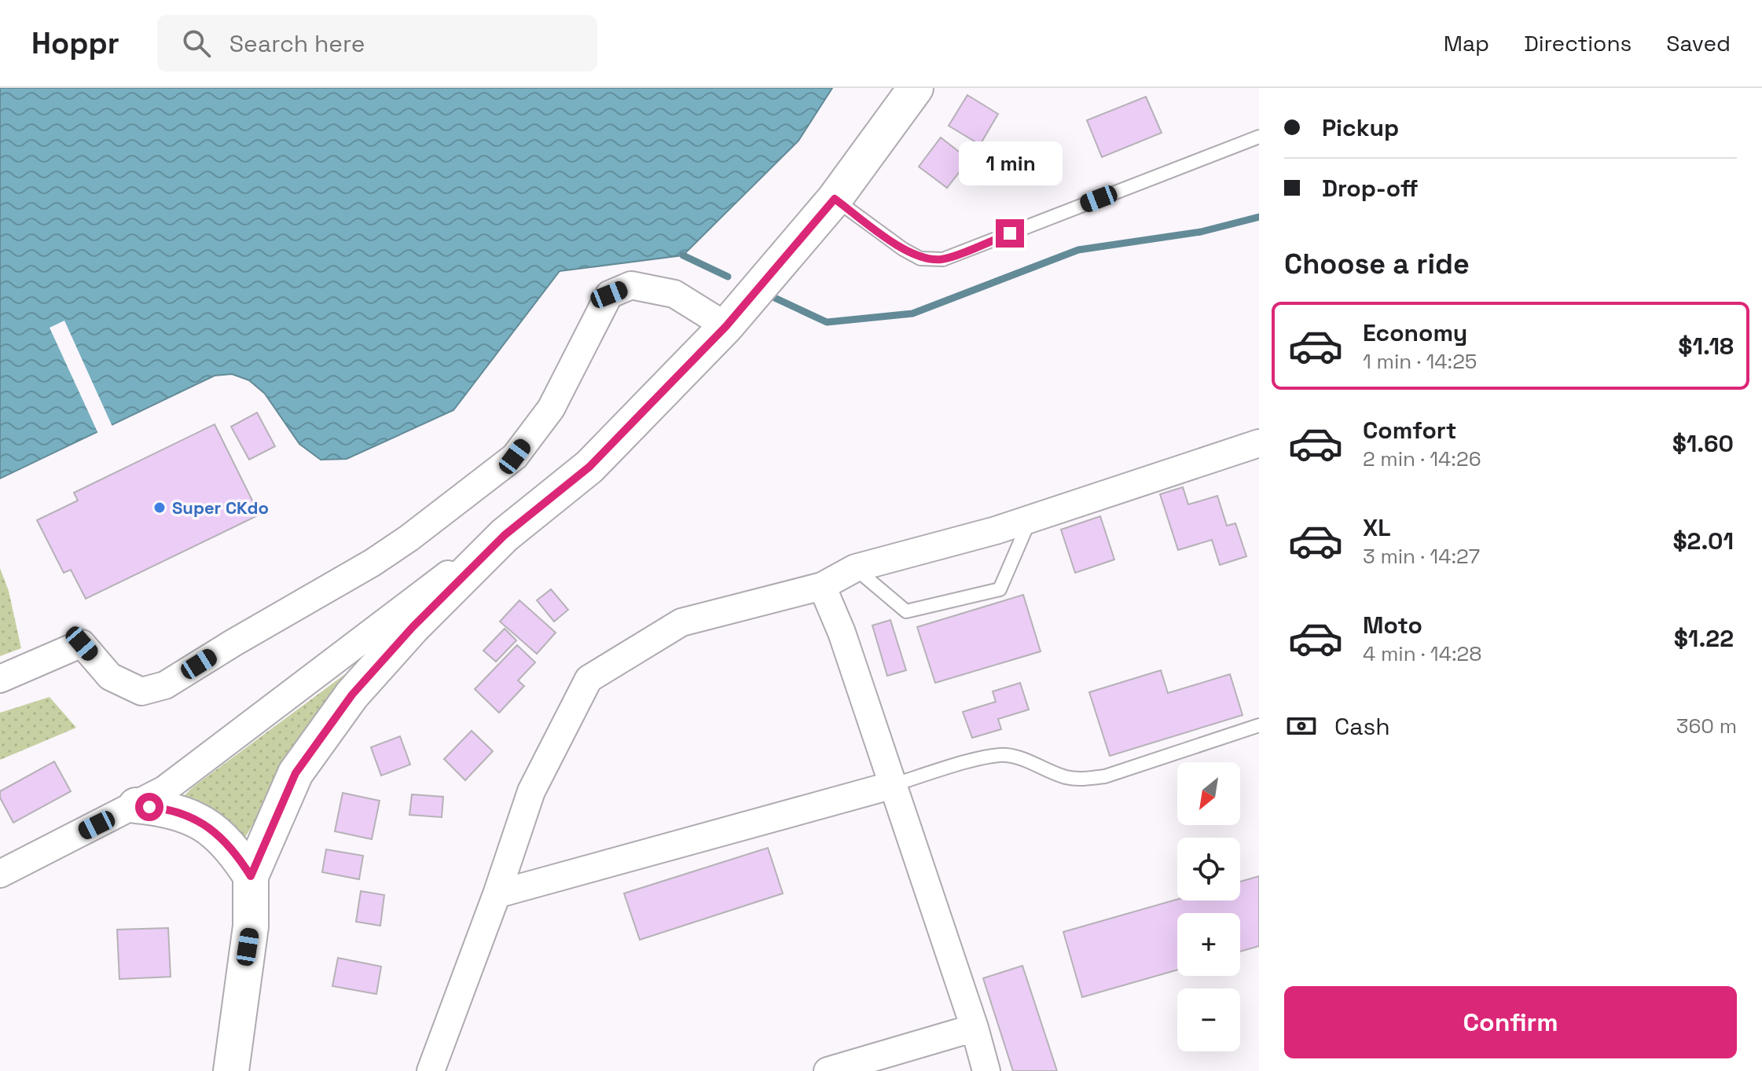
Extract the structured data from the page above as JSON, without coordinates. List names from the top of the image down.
{
  "places": ["Super CKdo"],
  "north": "bottom left",
  "page": {
    "header": "Hoppr",
    "search": "Search here",
    "nav": ["Map", "Directions", "Saved"],
    "banner": ["Pickup", "Drop-off"],
    "bubble": "1 min",
    "heading": "Choose a ride",
    "list": [
      {
        "name": "Economy",
        "note": "1 min · 14:25",
        "value": "$1.18"
      },
      {
        "name": "Comfort",
        "note": "2 min · 14:26",
        "value": "$1.60"
      },
      {
        "name": "XL",
        "note": "3 min · 14:27",
        "value": "$2.01"
      },
      {
        "name": "Moto",
        "note": "4 min · 14:28",
        "value": "$1.22"
      }
    ],
    "pay": ["Cash", "360 m"],
    "map_buttons": ["+", "−"],
    "buttons": "Confirm"
  }
}
